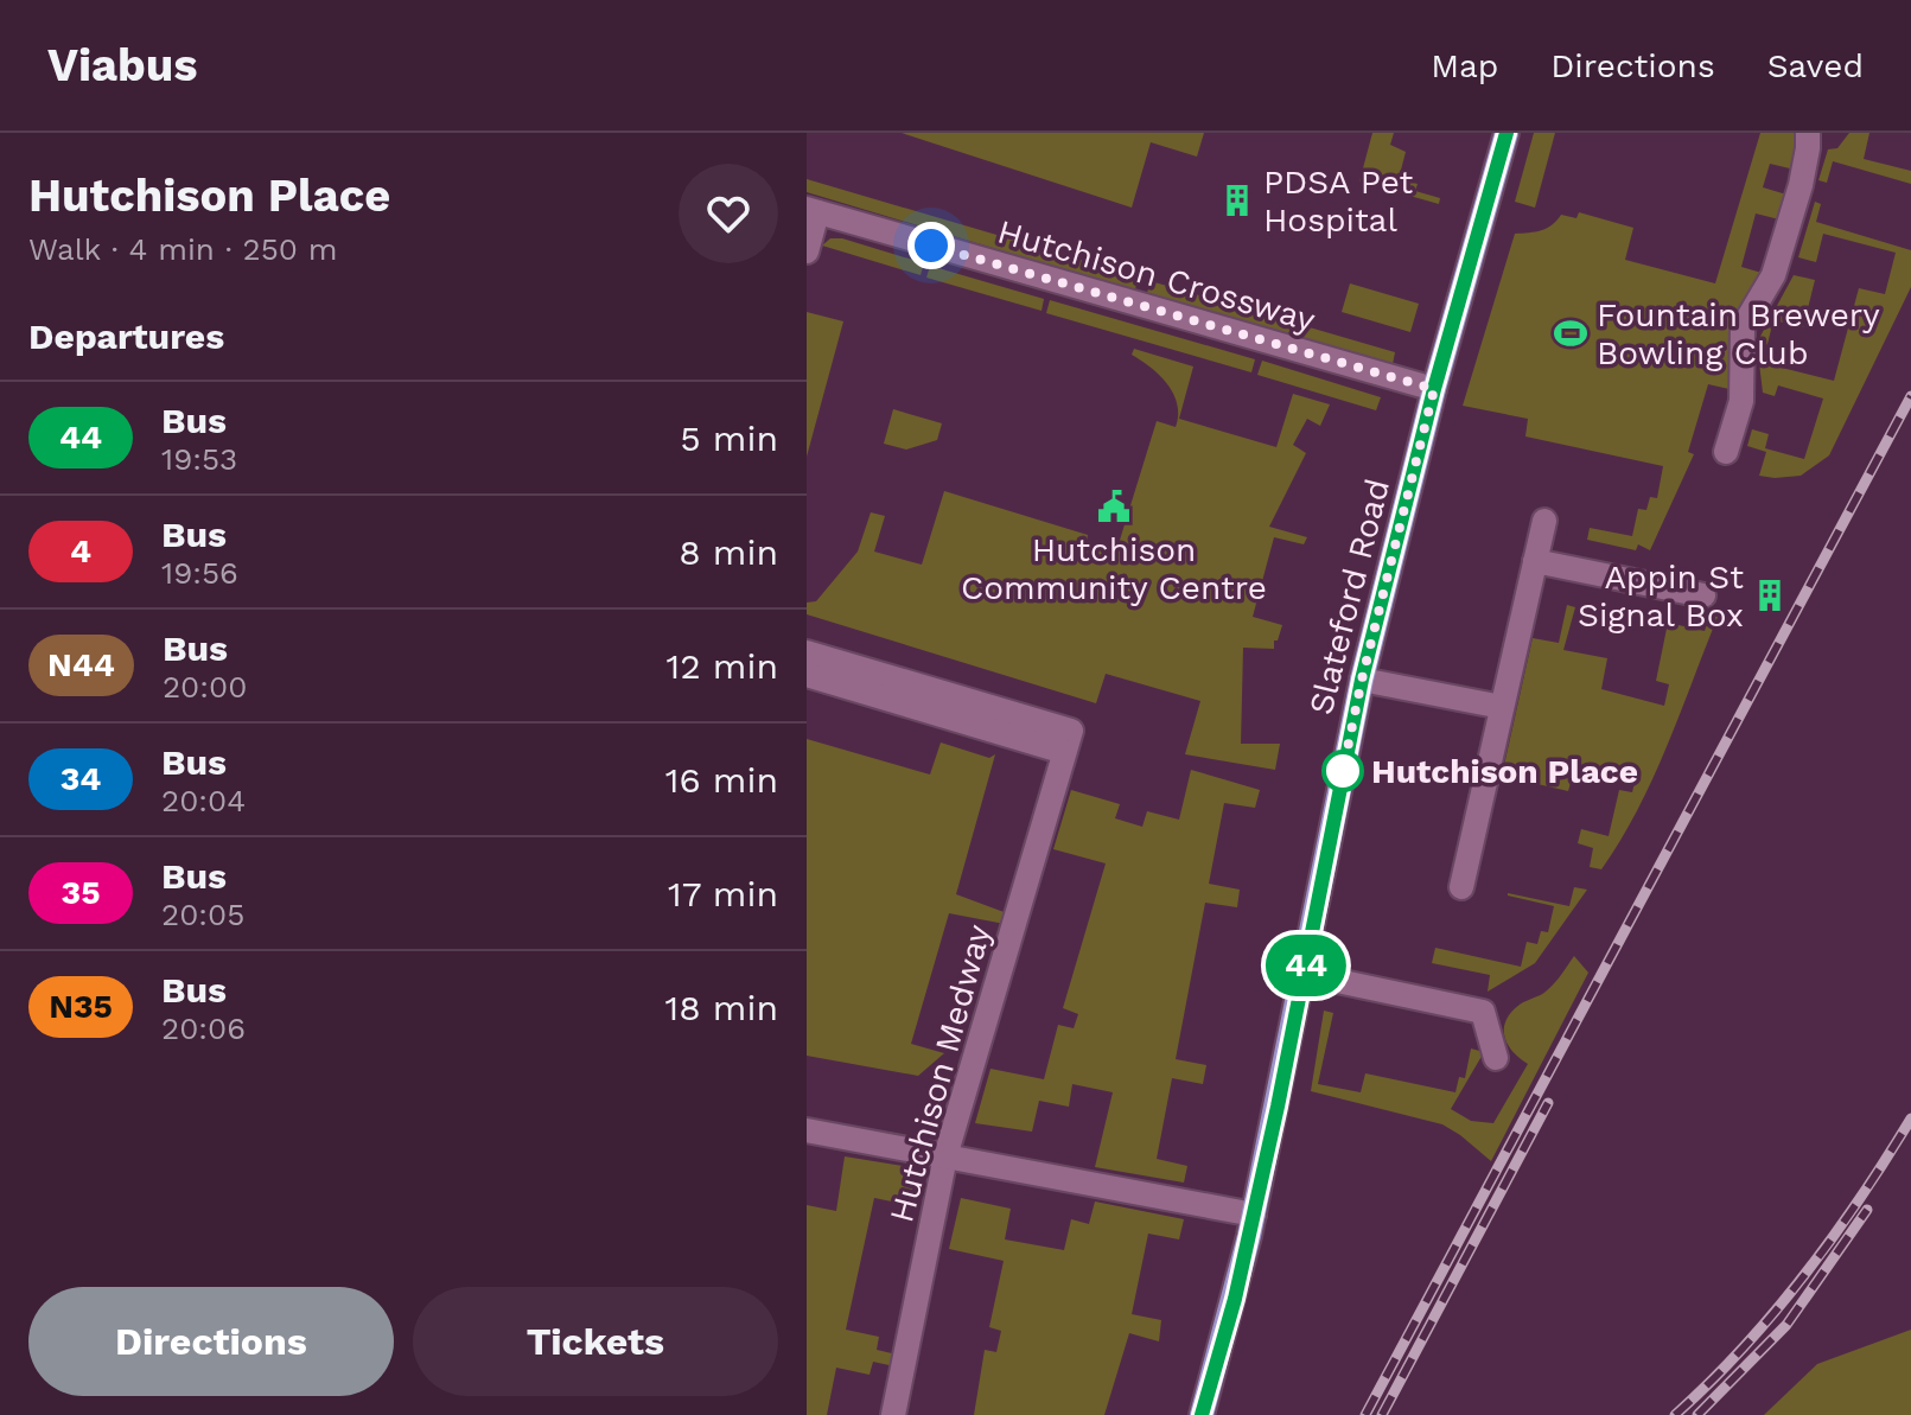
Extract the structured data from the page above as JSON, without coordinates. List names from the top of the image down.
{
  "streets": {
    "main road": ["Slateford Road"],
    "street": ["Hutchison Crossway", "Hutchison Medway"]
  },
  "crossings": [
    ["Hutchison Crossway", "Slateford Road"]
  ],
  "places": {
    "building": ["PDSA Pet Hospital", "Appin St Signal Box"],
    "sports": ["Fountain Brewery Bowling Club"],
    "public building": ["Hutchison Community Centre"],
    "other": ["Hutchison Place"]
  },
  "lines": ["bus line 44"],
  "page": {
    "header": "Viabus",
    "nav": ["Map", "Directions", "Saved"],
    "heading": [
      ["Hutchison Place", "Walk · 4 min · 250 m"],
      "Departures"
    ],
    "on_map": "44",
    "list": [
      {
        "mark": "44",
        "name": "Bus",
        "note": "19:53",
        "value": "5 min"
      },
      {
        "mark": "4",
        "name": "Bus",
        "note": "19:56",
        "value": "8 min"
      },
      {
        "mark": "N44",
        "name": "Bus",
        "note": "20:00",
        "value": "12 min"
      },
      {
        "mark": "34",
        "name": "Bus",
        "note": "20:04",
        "value": "16 min"
      },
      {
        "mark": "35",
        "name": "Bus",
        "note": "20:05",
        "value": "17 min"
      },
      {
        "mark": "N35",
        "name": "Bus",
        "note": "20:06",
        "value": "18 min"
      }
    ],
    "buttons": ["Directions", "Tickets"]
  }
}
